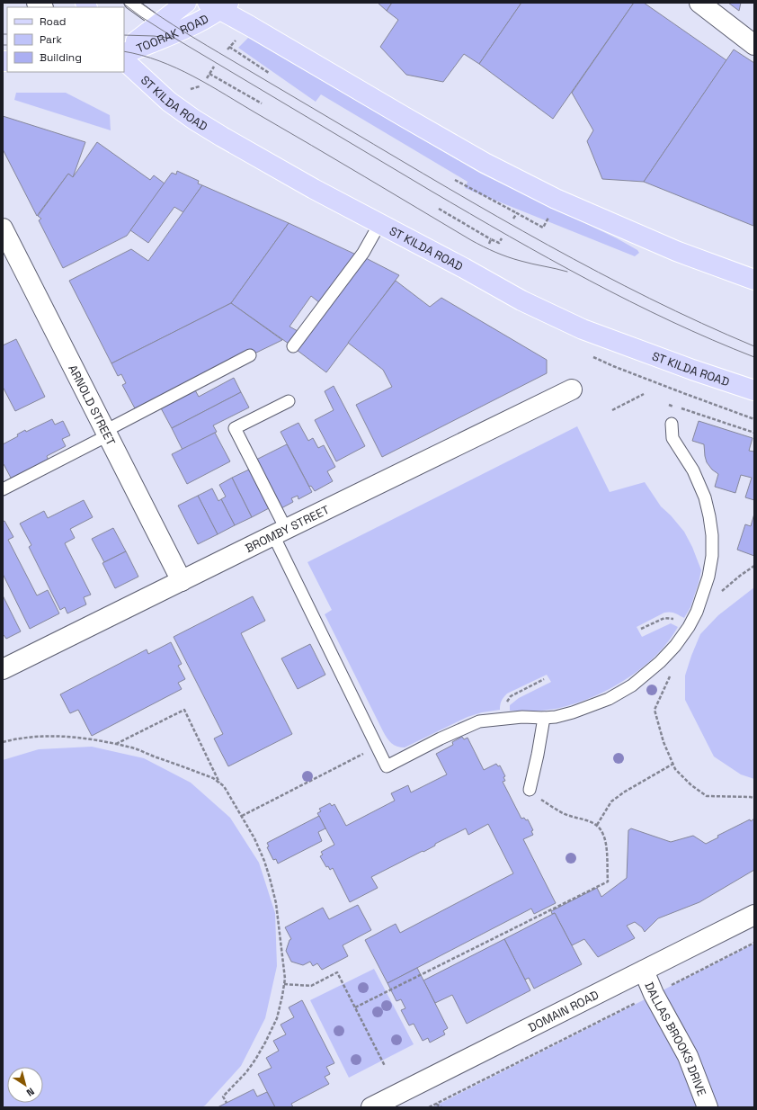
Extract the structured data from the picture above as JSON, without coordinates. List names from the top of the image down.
{
  "streets": {
    "main road": ["TOORAK ROAD", "ST KILDA ROAD"],
    "street": [
      "ARNOLD STREET",
      "BROMBY STREET",
      "DOMAIN ROAD",
      "DALLAS BROOKS DRIVE"
    ]
  },
  "crossings": [
    ["ARNOLD STREET", "BROMBY STREET"],
    ["DOMAIN ROAD", "DALLAS BROOKS DRIVE"]
  ],
  "legend": ["Road", "Park", "Building"],
  "north": "bottom right"
}
